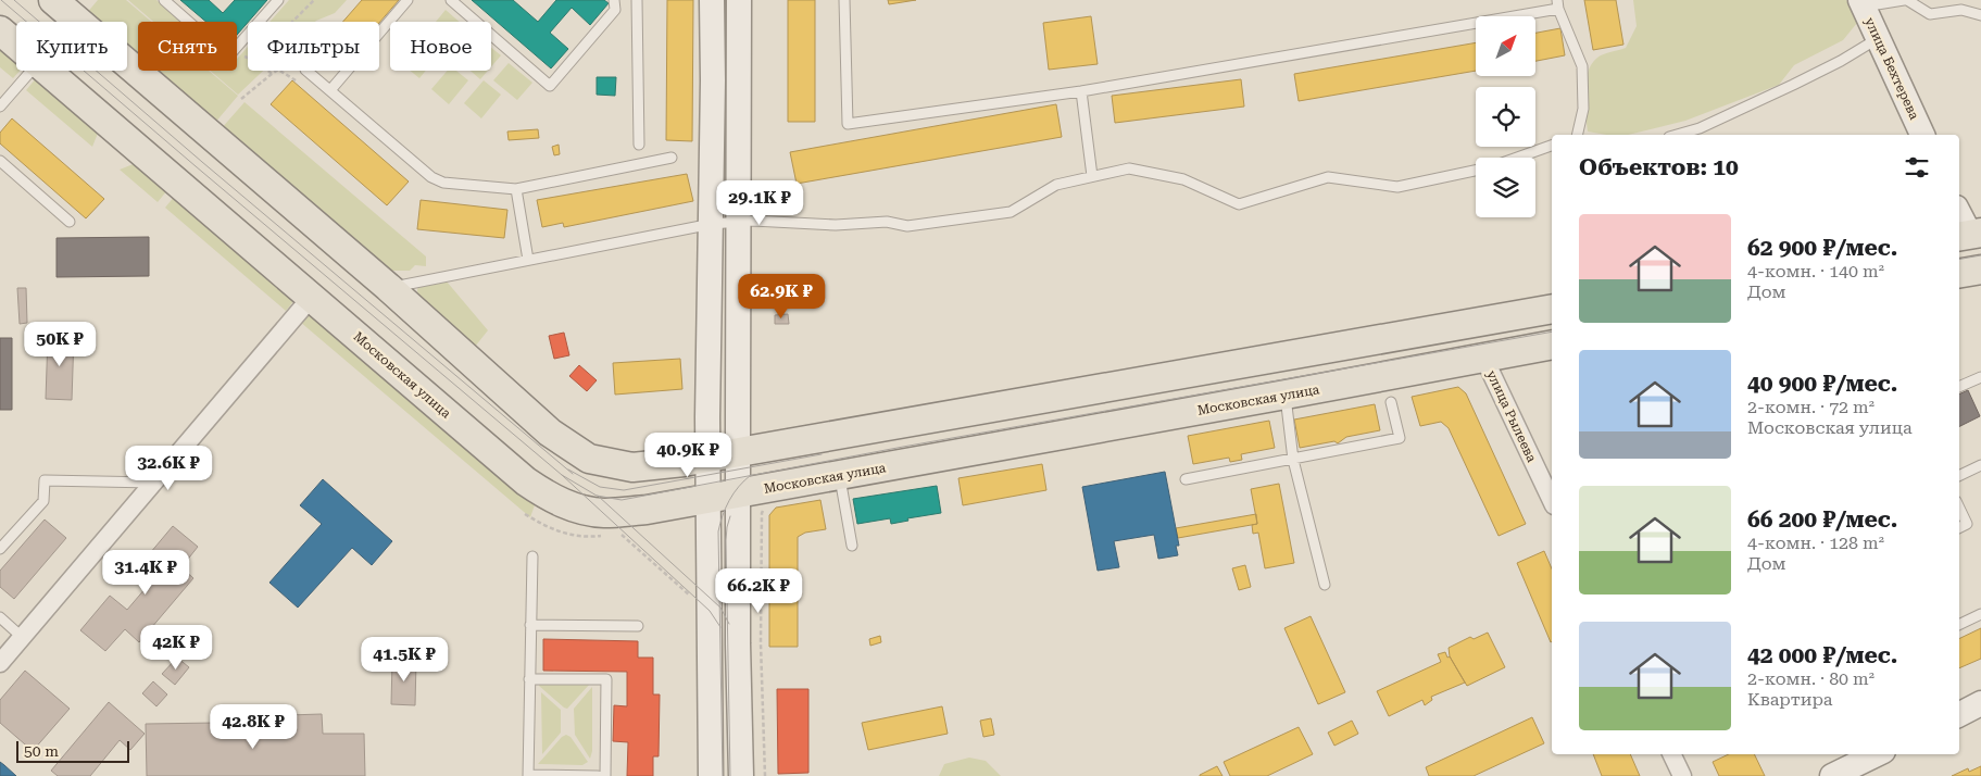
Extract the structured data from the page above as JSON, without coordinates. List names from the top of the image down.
{
  "streets": {
    "main road": ["улица Бехтерева", "Московская улица"],
    "street": ["улица Рылеева"]
  },
  "crossings": [
    ["Московская улица", "улица Рылеева"]
  ],
  "scale_bar": "50 m",
  "north": "top right",
  "page": {
    "chip": [
      "Купить",
      "Снять",
      "Фильтры",
      "Новое"
    ],
    "heading": "Объектов: 10",
    "price": [
      "29.1K ₽",
      "62.9K ₽",
      "50K ₽",
      "40.9K ₽",
      "32.6K ₽",
      "31.4K ₽",
      "66.2K ₽",
      "42K ₽",
      "41.5K ₽",
      "42.8K ₽"
    ],
    "list": [
      {
        "name": "62 900 ₽/мес.",
        "note": "4-комн. · 140 m² · Дом"
      },
      {
        "name": "40 900 ₽/мес.",
        "note": "2-комн. · 72 m² · Московская улица"
      },
      {
        "name": "66 200 ₽/мес.",
        "note": "4-комн. · 128 m² · Дом"
      },
      {
        "name": "42 000 ₽/мес.",
        "note": "2-комн. · 80 m² · Квартира"
      }
    ],
    "scale": "50 m"
  }
}
